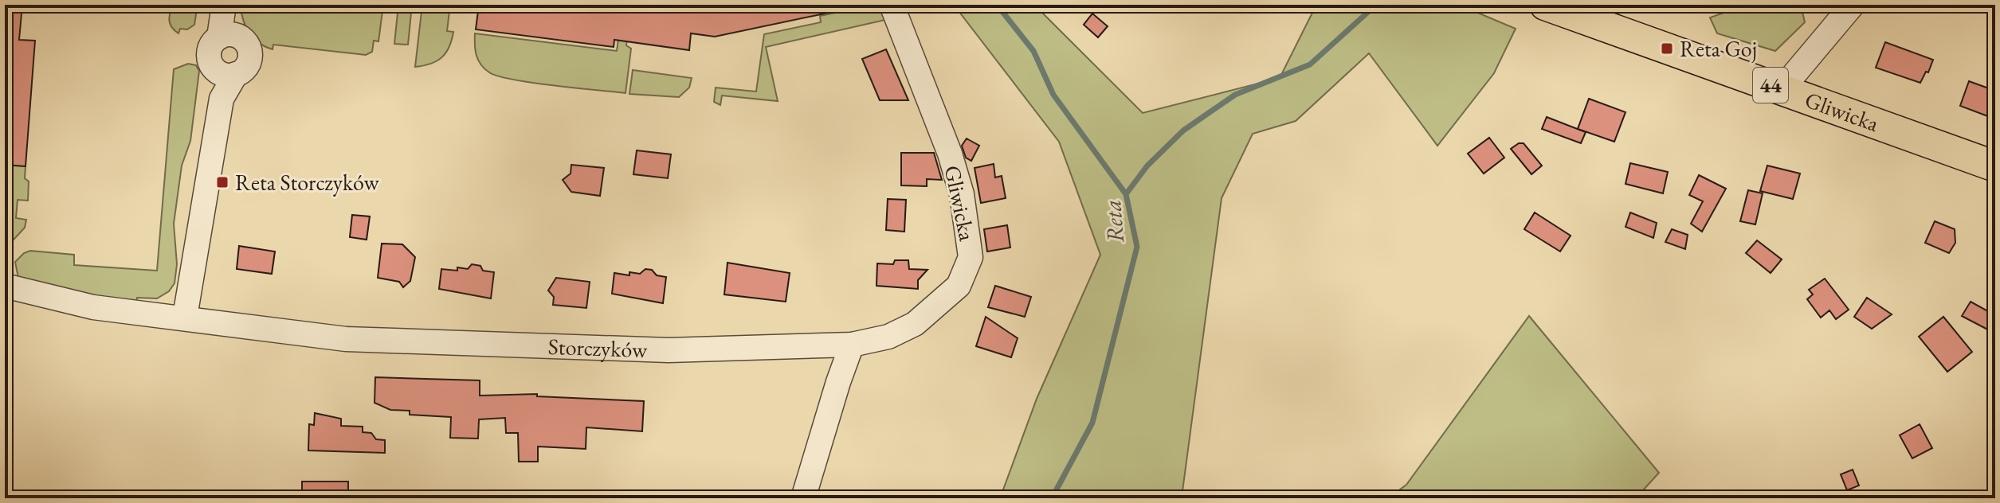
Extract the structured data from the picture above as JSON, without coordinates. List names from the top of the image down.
{
  "streets": {
    "main road": ["44", "Gliwicka"],
    "street": ["Storczyków"]
  },
  "crossings": [
    ["Gliwicka", "Storczyków"]
  ],
  "water": ["Reta"],
  "places": {
    "transit": ["Reta Goj", "Reta Storczyków"]
  }
}
